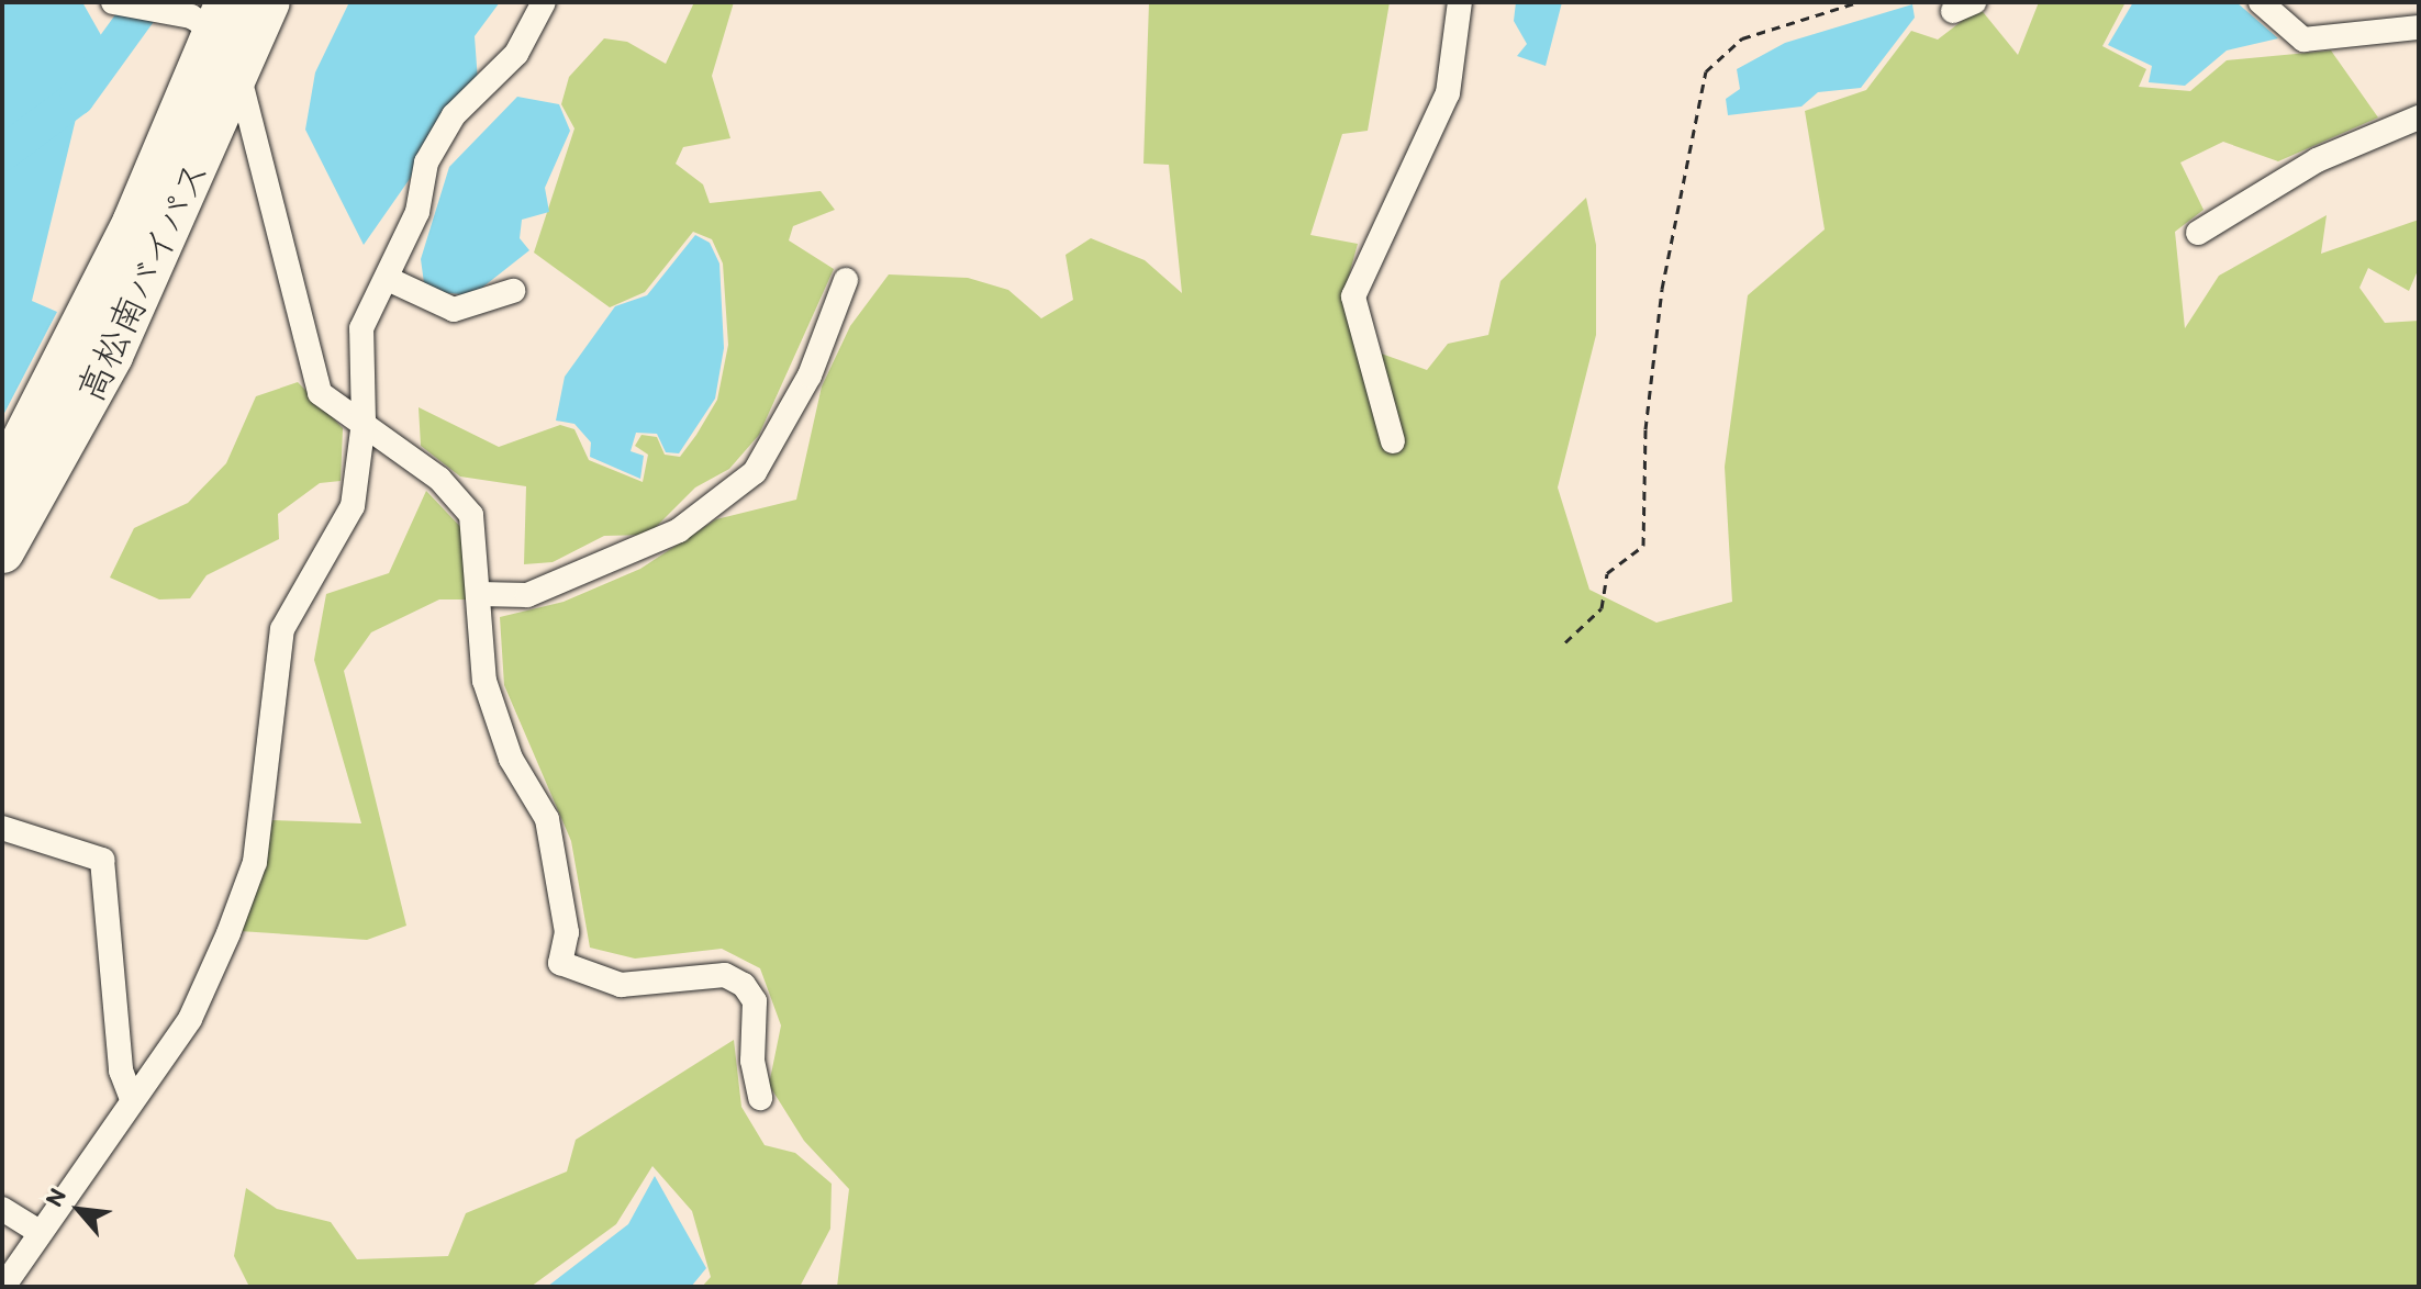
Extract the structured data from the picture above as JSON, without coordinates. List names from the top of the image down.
{
  "streets": {
    "highway": ["高松南バイパス"]
  },
  "north": "top left"
}
